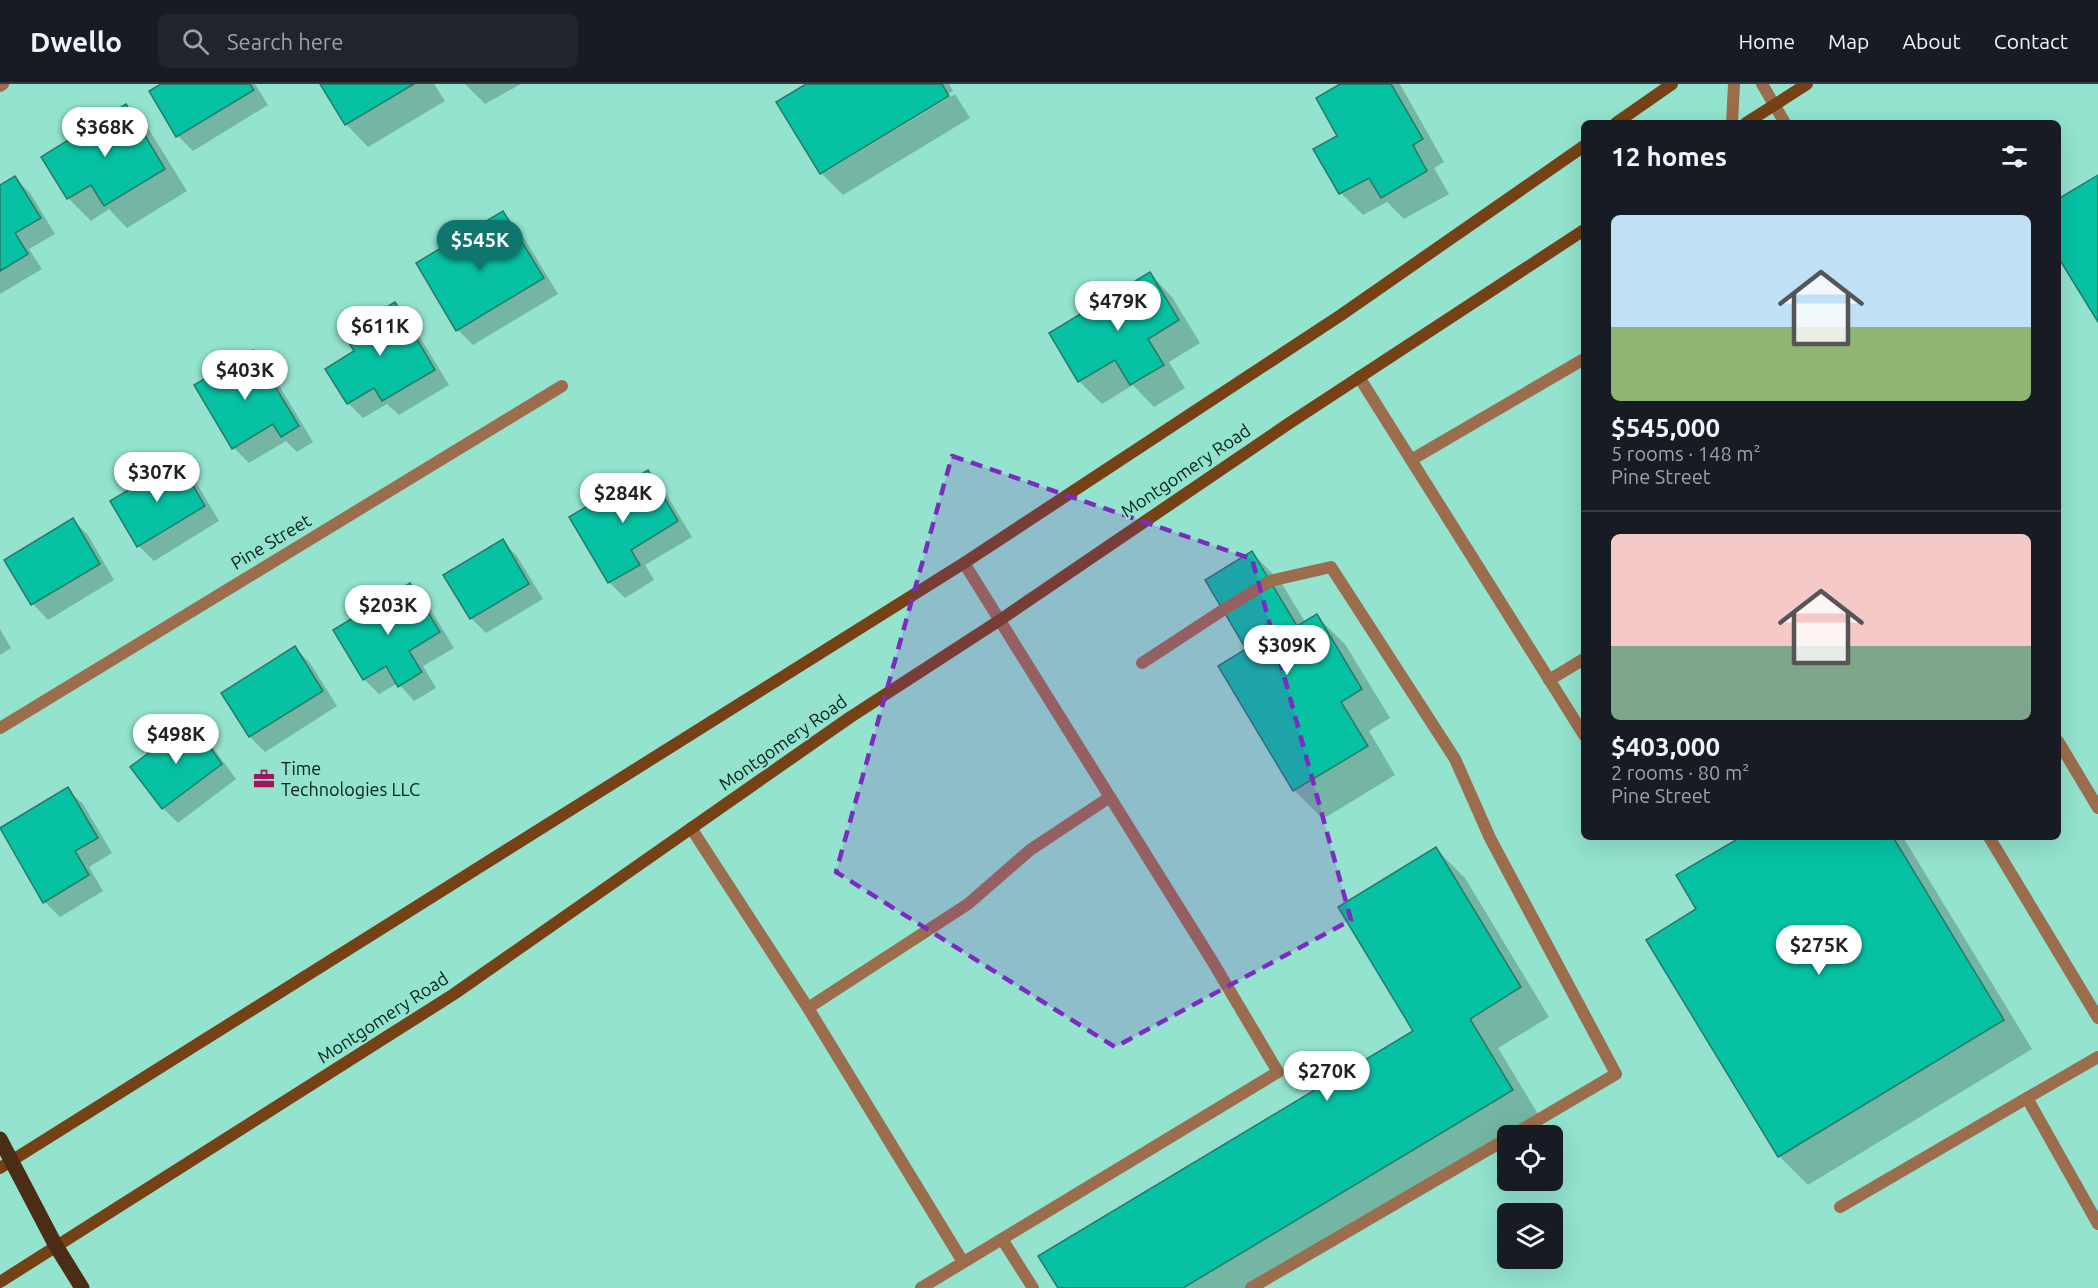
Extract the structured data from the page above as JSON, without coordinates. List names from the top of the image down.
{
  "streets": {
    "main road": ["Montgomery Road"],
    "street": ["Pine Street"]
  },
  "places": {
    "office": ["Time Technologies LLC"]
  },
  "page": {
    "header": "Dwello",
    "search": "Search here",
    "nav": [
      "Home",
      "Map",
      "About",
      "Contact"
    ],
    "price": [
      "$368K",
      "$545K",
      "$479K",
      "$611K",
      "$403K",
      "$307K",
      "$284K",
      "$203K",
      "$309K",
      "$498K",
      "$275K",
      "$270K"
    ],
    "heading": "12 homes",
    "list": [
      {
        "name": "$545,000",
        "note": "5 rooms · 148 m² · Pine Street"
      },
      {
        "name": "$403,000",
        "note": "2 rooms · 80 m² · Pine Street"
      }
    ]
  }
}
